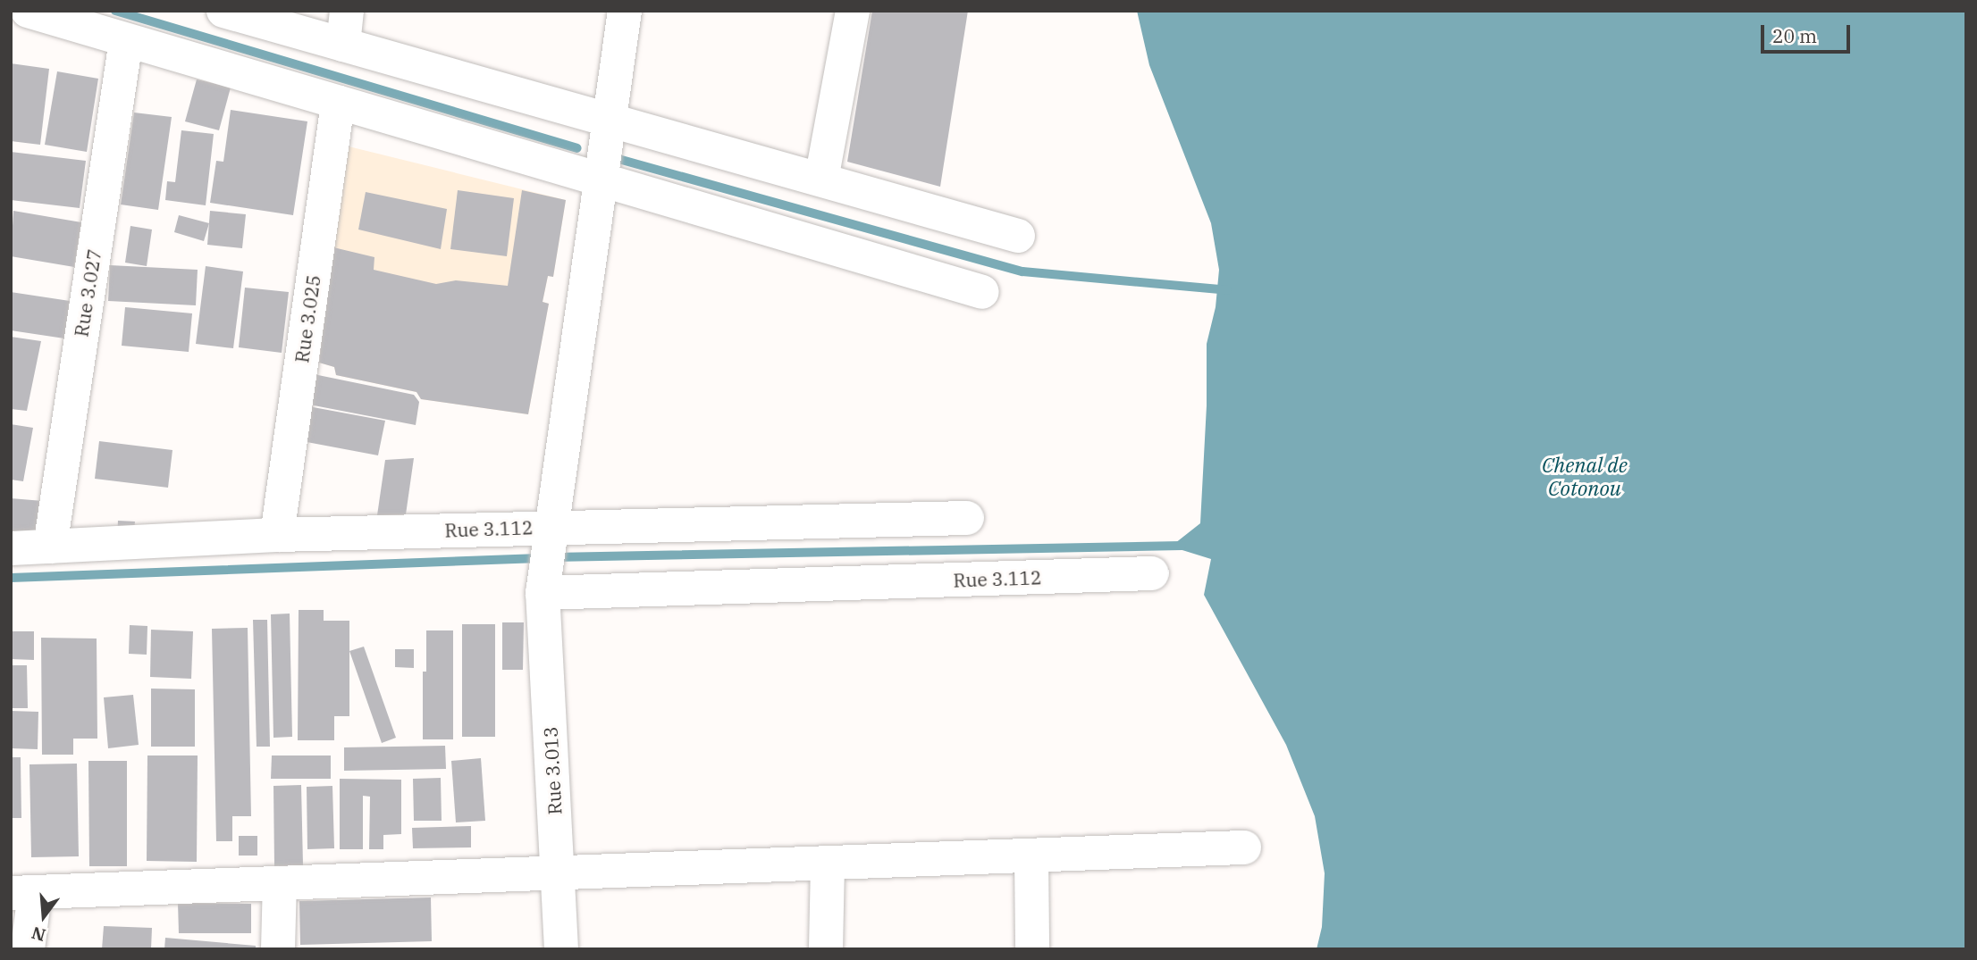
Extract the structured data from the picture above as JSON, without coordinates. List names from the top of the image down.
{
  "streets": {
    "street": [
      "Rue 3.027",
      "Rue 3.025",
      "Rue 3.112",
      "Rue 3.013"
    ]
  },
  "crossings": [
    ["Rue 3.027", "Rue 3.112"],
    ["Rue 3.025", "Rue 3.112"],
    ["Rue 3.112", "Rue 3.013"]
  ],
  "water": ["Chenal de Cotonou"],
  "scale_bar": "20 m",
  "north": "bottom"
}
